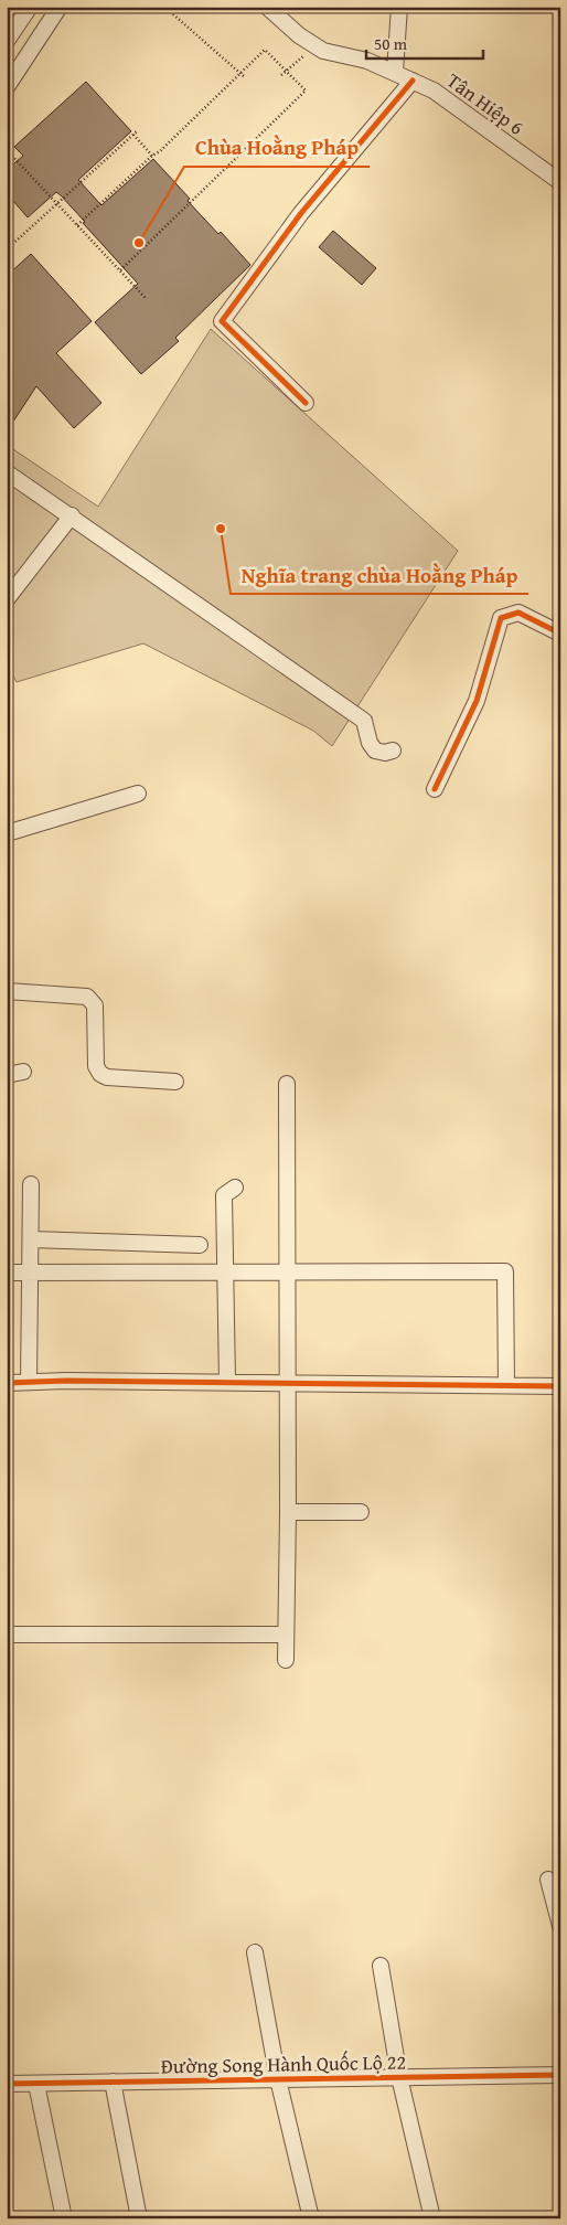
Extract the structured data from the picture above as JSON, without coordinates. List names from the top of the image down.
{
  "streets": {
    "street": ["Tân Hiệp 6", "Đường Song Hành Quốc Lộ 22"]
  },
  "places": ["Chùa Hoằng Pháp", "Nghĩa trang chùa Hoằng Pháp"],
  "scale_bar": "50 m"
}
